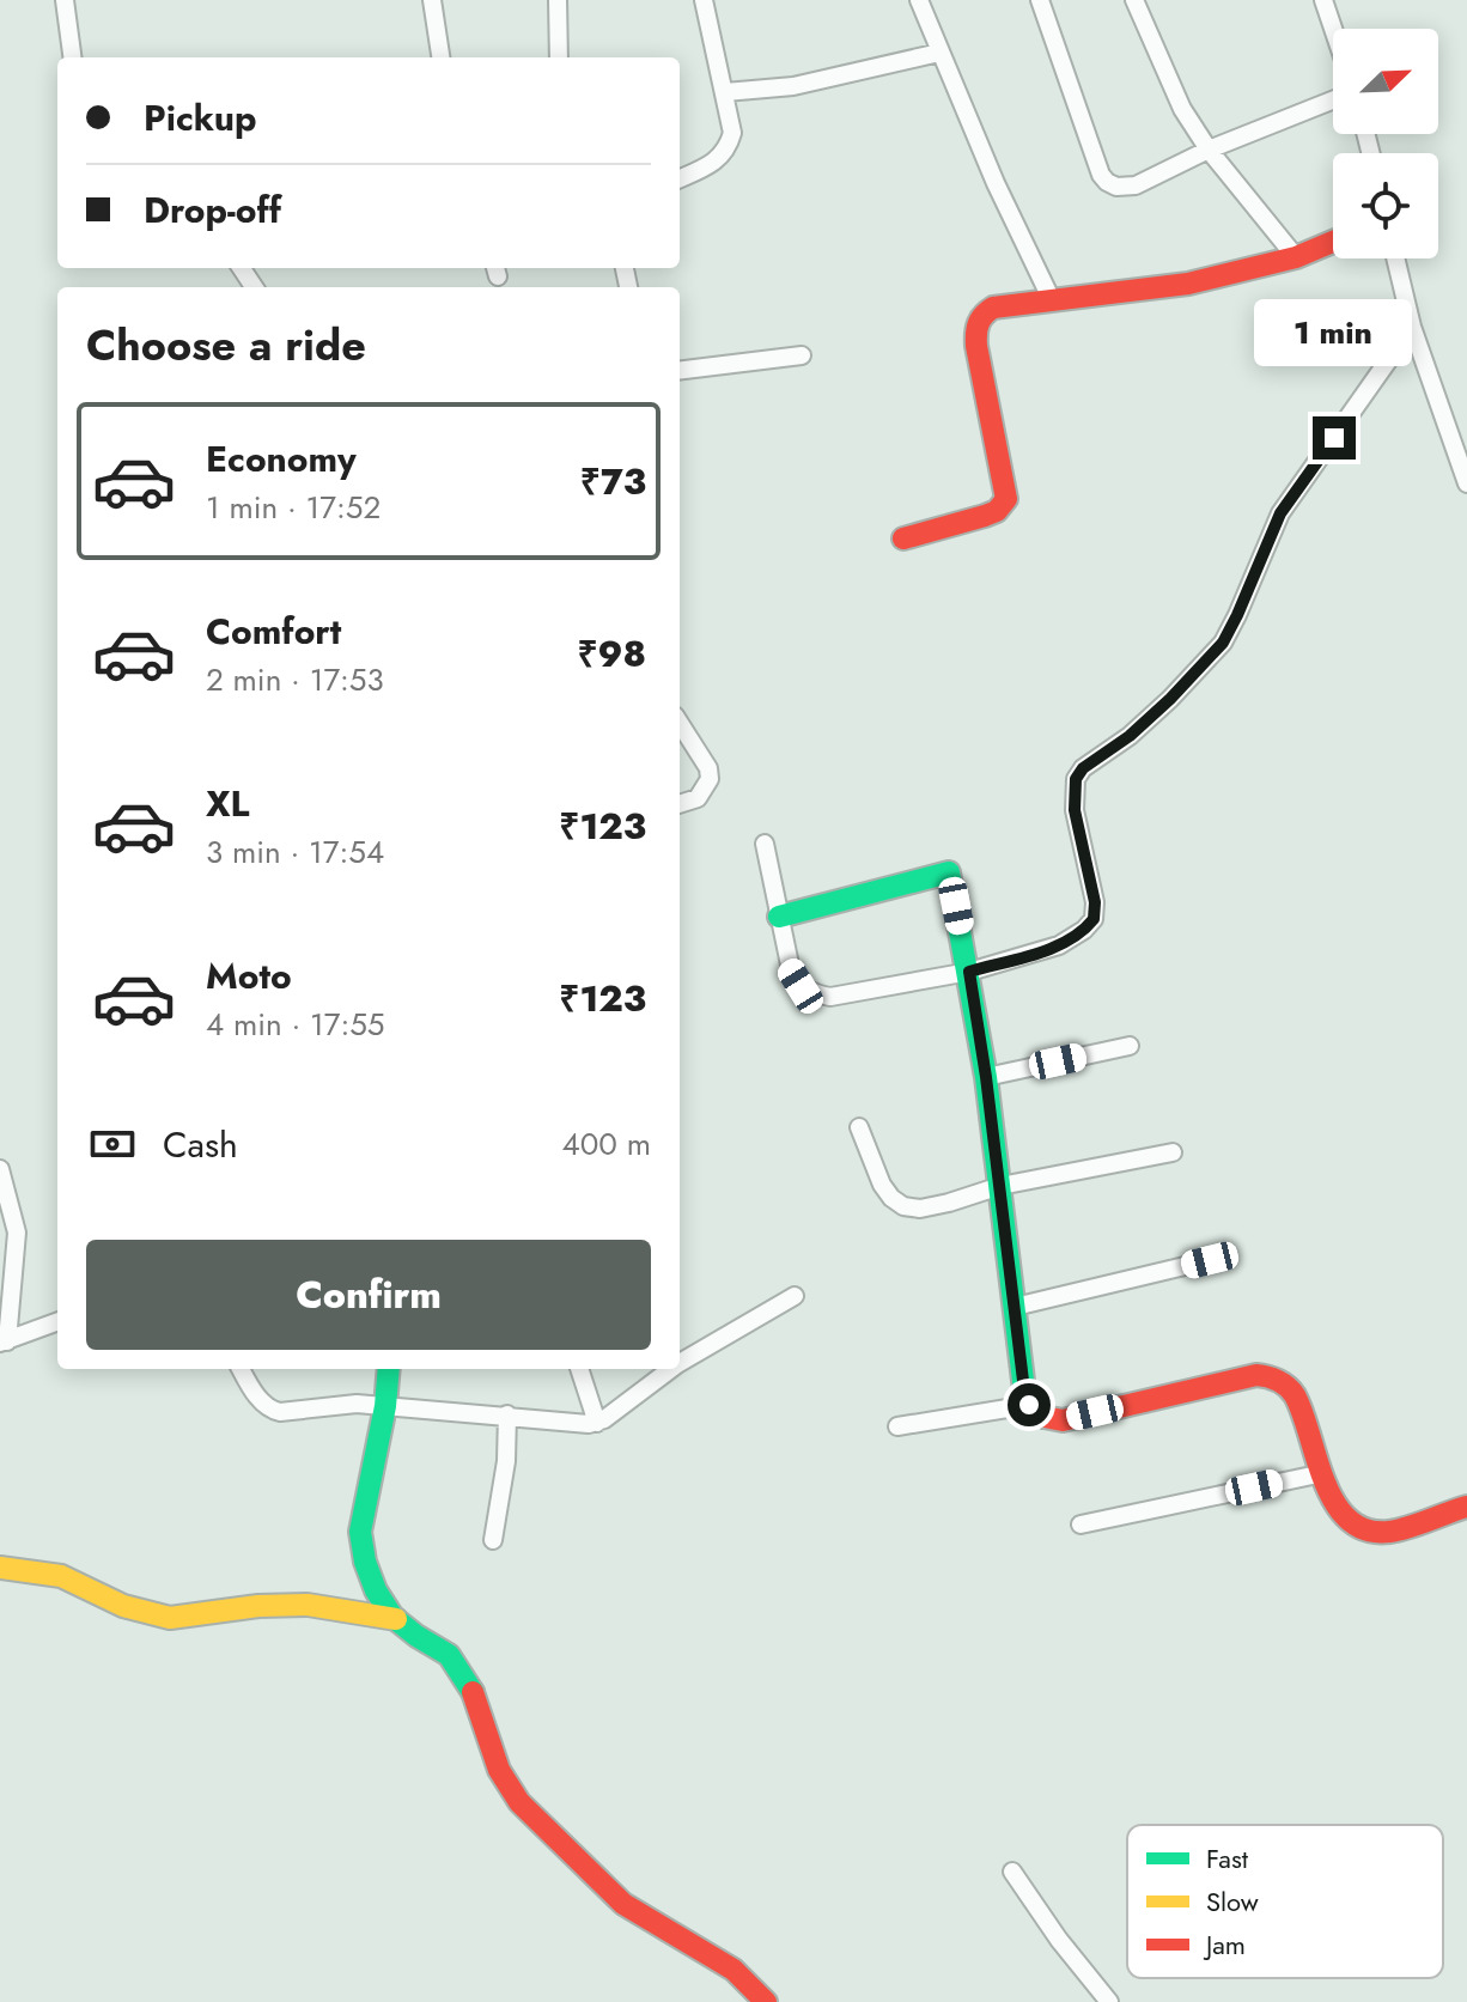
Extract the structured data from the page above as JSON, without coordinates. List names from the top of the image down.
{
  "legend": ["Fast", "Slow", "Jam"],
  "north": "top right",
  "page": {
    "banner": ["Pickup", "Drop-off"],
    "heading": "Choose a ride",
    "bubble": "1 min",
    "list": [
      {
        "name": "Economy",
        "note": "1 min · 17:52",
        "value": "₹73"
      },
      {
        "name": "Comfort",
        "note": "2 min · 17:53",
        "value": "₹98"
      },
      {
        "name": "XL",
        "note": "3 min · 17:54",
        "value": "₹123"
      },
      {
        "name": "Moto",
        "note": "4 min · 17:55",
        "value": "₹123"
      }
    ],
    "pay": ["Cash", "400 m"],
    "buttons": "Confirm"
  }
}
